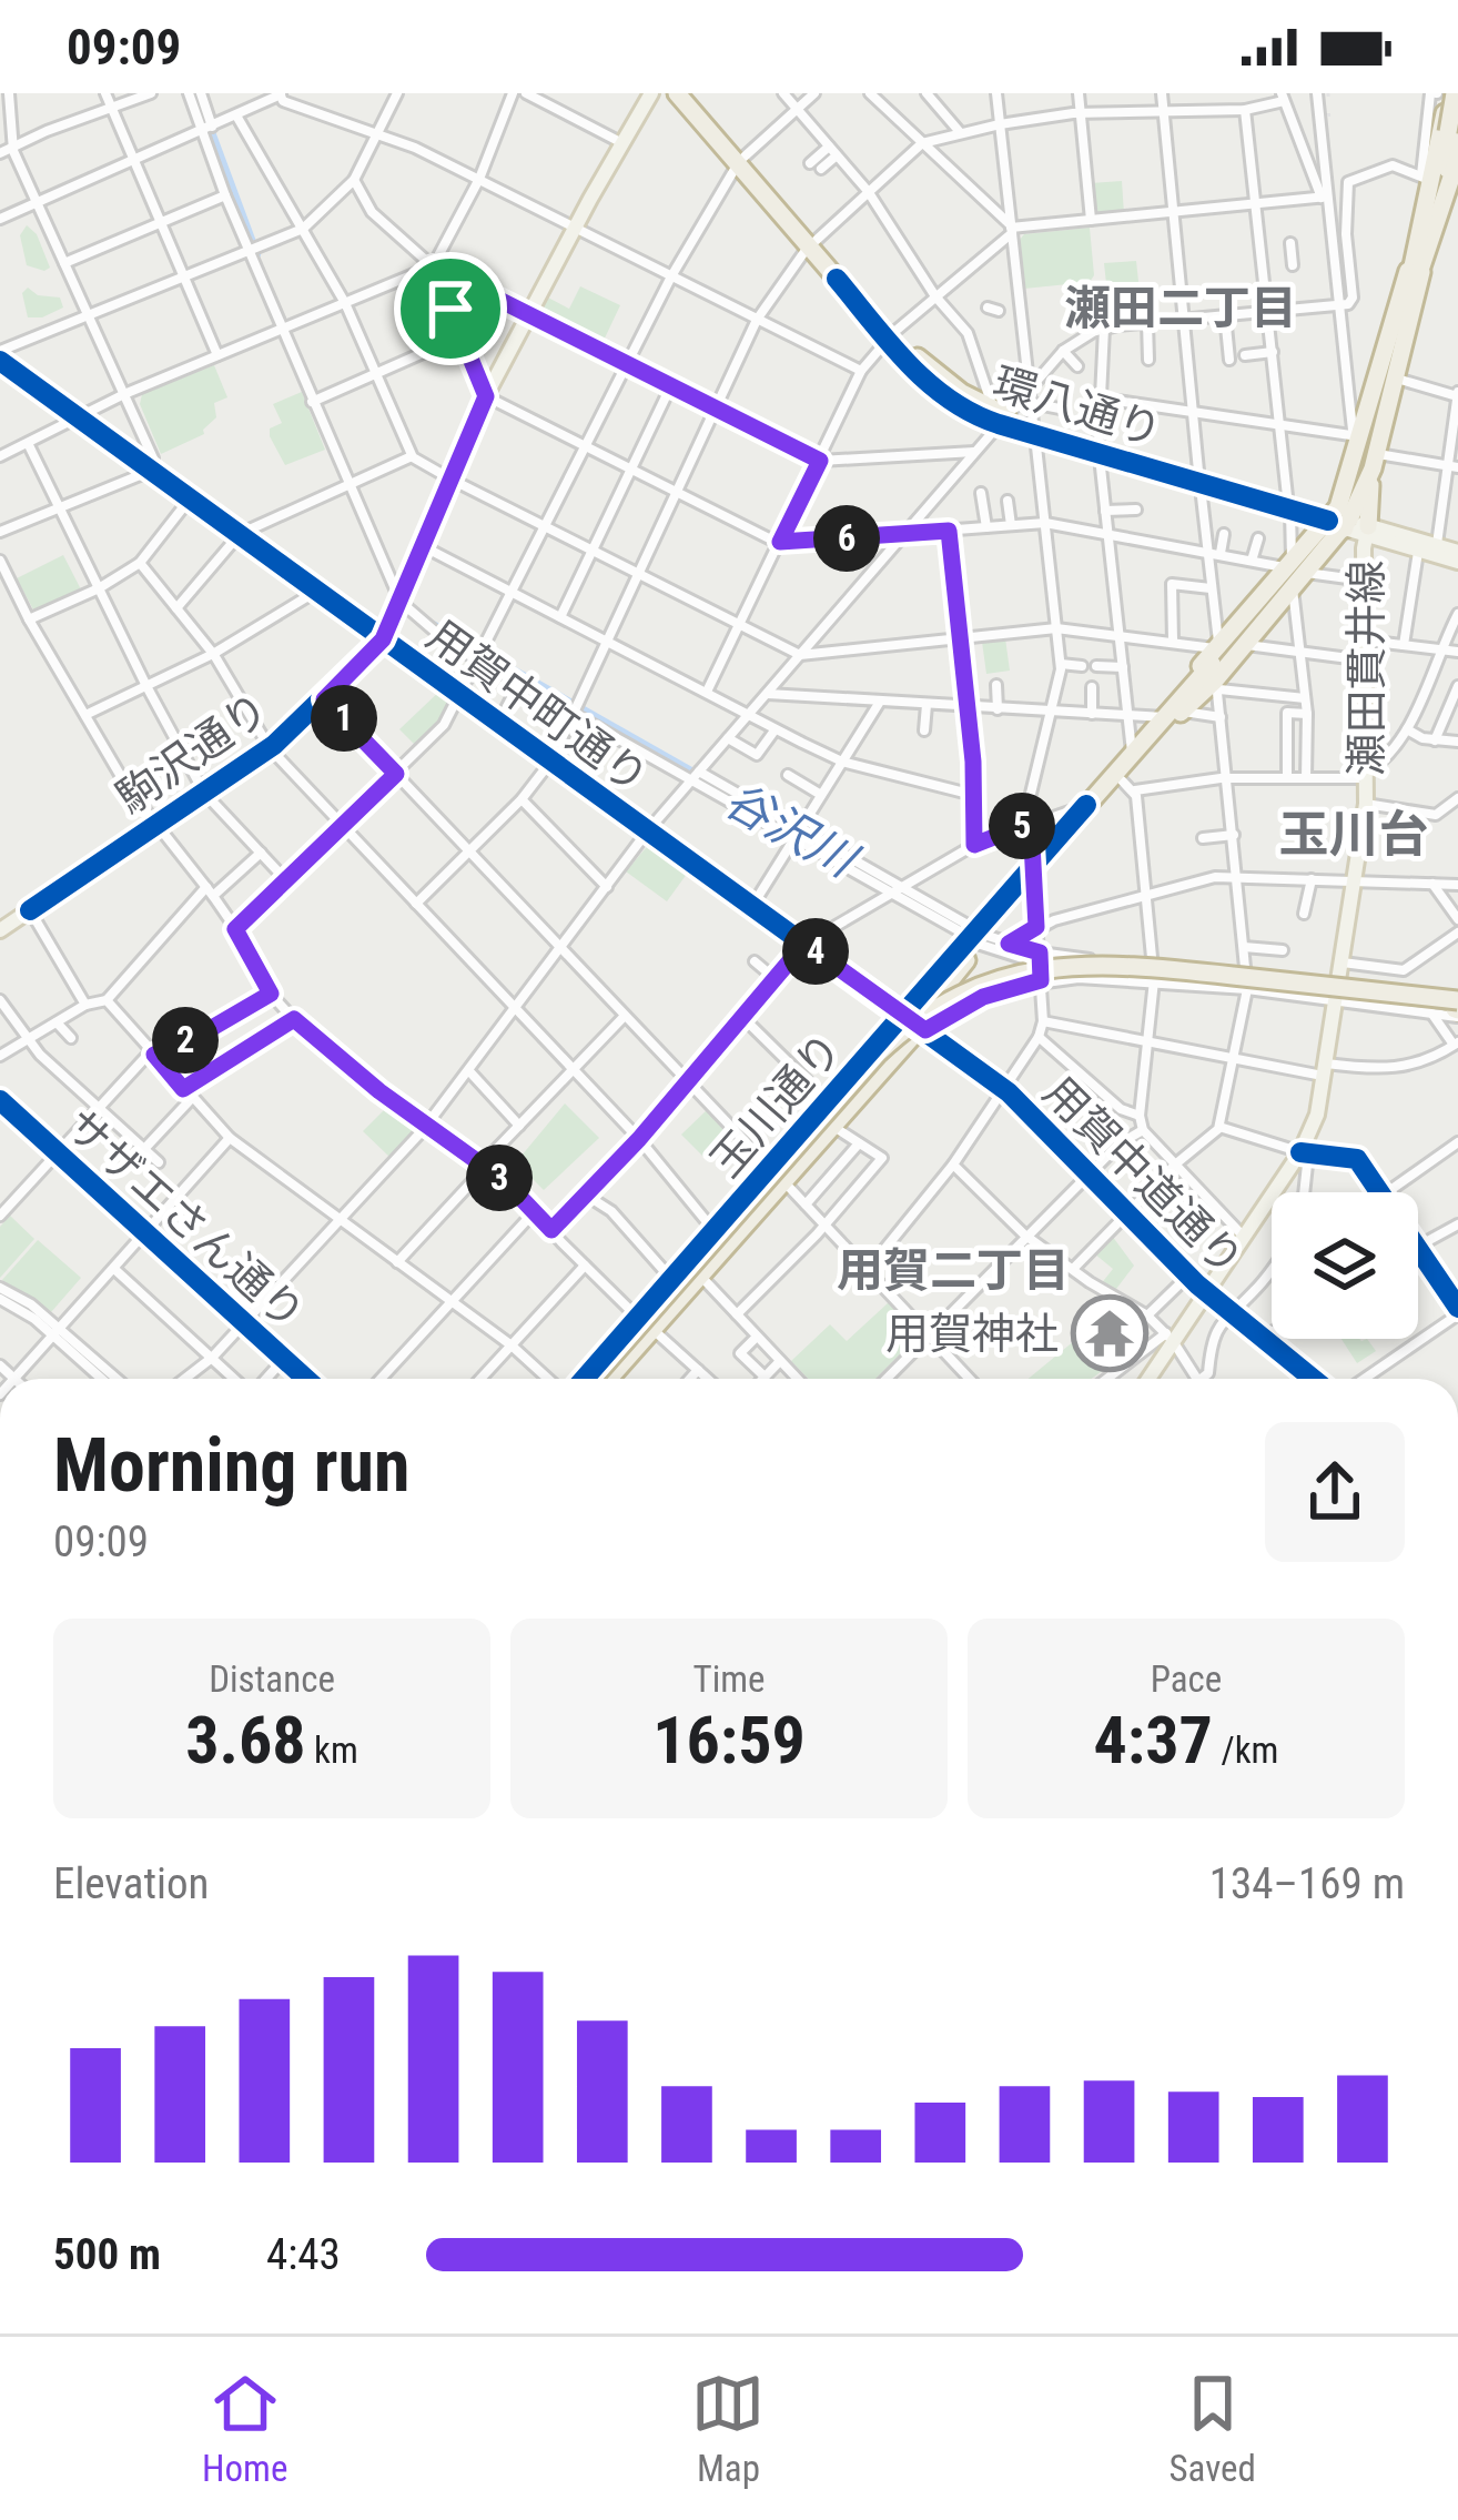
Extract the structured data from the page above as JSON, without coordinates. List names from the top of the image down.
{
  "streets": {
    "highway": ["環八通り", "玉川通り"],
    "main road": ["瀬田貫井線", "駒沢通り"],
    "street": ["用賀中町通り", "用賀中道通り", "サザエさん通り"]
  },
  "crossings": [
    ["環八通り", "瀬田貫井線"],
    ["瀬田貫井線", "用賀中道通り"],
    ["用賀中町通り", "駒沢通り"],
    ["用賀中町通り", "玉川通り"],
    ["用賀中町通り", "用賀中道通り"],
    ["玉川通り", "用賀中道通り"]
  ],
  "districts": ["瀬田二丁目", "玉川台", "用賀二丁目"],
  "water": ["谷沢川"],
  "places": {
    "temple": ["用賀神社"]
  },
  "page": {
    "status": "09:09",
    "pins": [
      "6",
      "1",
      "5",
      "4",
      "2",
      "3"
    ],
    "heading": ["Morning run", "09:09"],
    "stats": [
      ["Distance", "3.68 km"],
      ["Time", "16:59"],
      ["Pace", "4:37 /km"]
    ],
    "chart": ["Elevation", "134–169 m"],
    "list": [
      {
        "name": "500 m",
        "note": "4:43"
      }
    ],
    "tabs": ["Home", "Map", "Saved"]
  }
}
